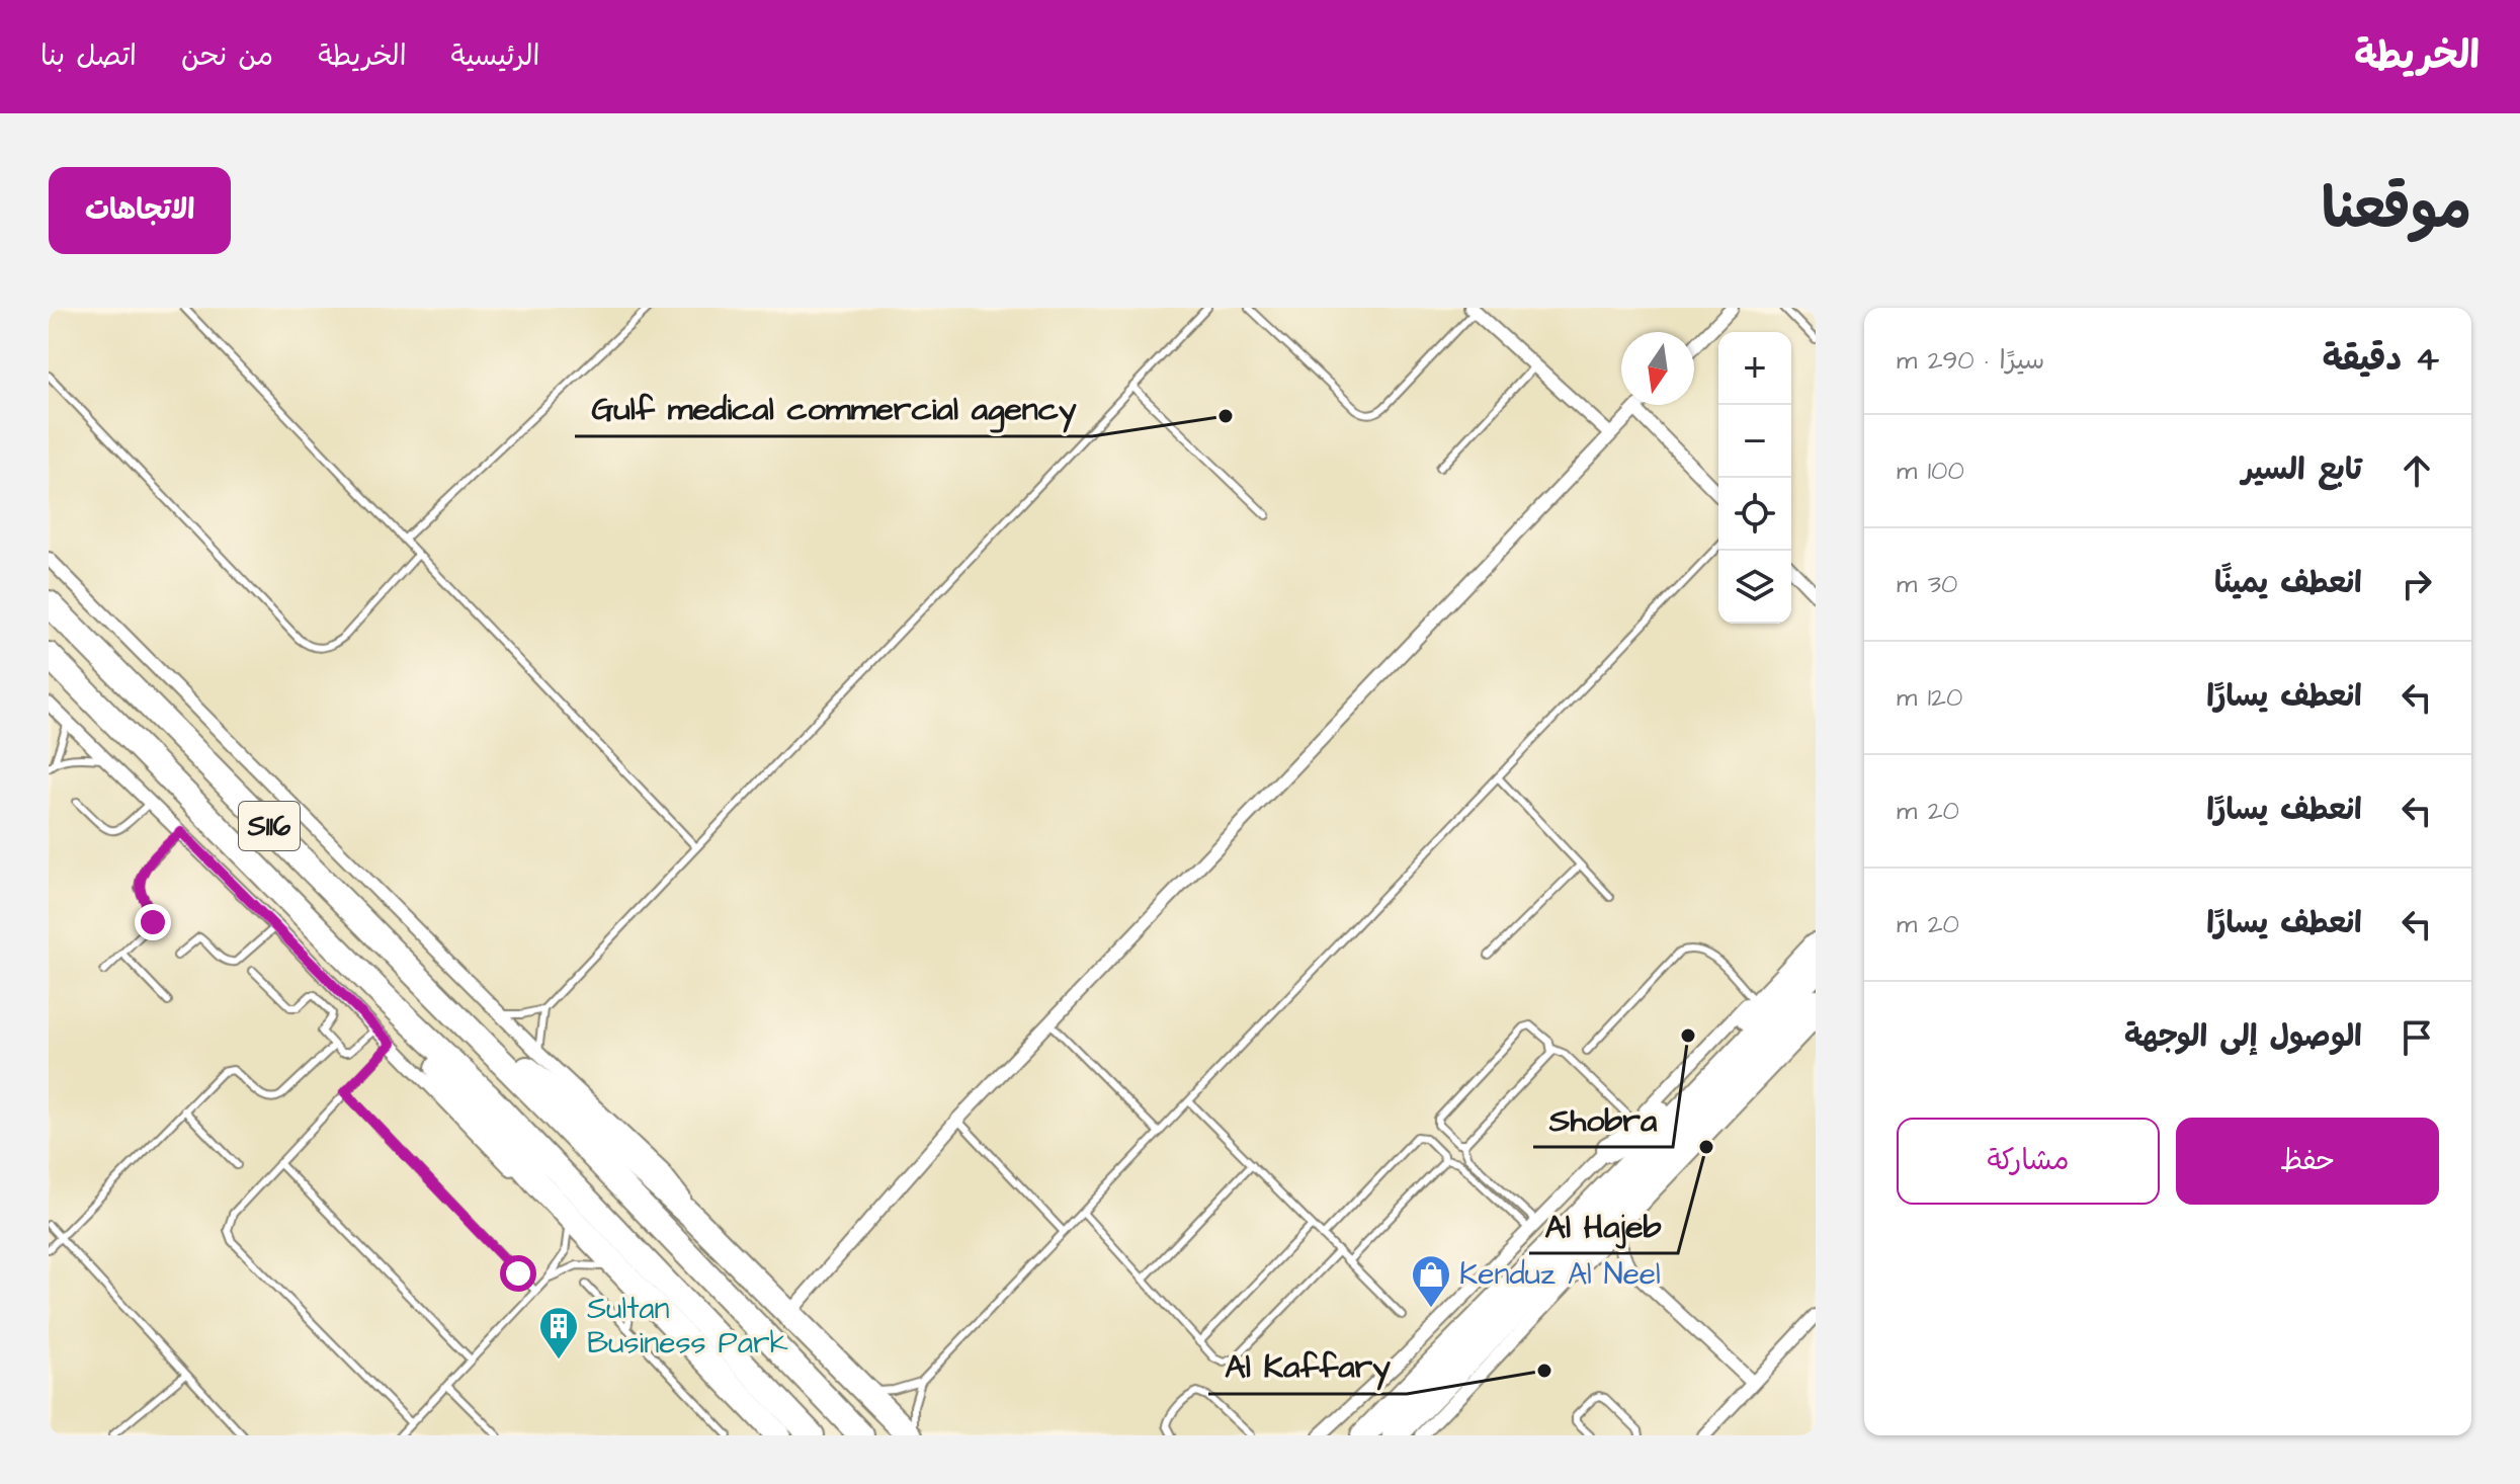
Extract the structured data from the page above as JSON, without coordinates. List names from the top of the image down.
{
  "streets": {
    "highway": ["S116"]
  },
  "places": {
    "other": [
      "Gulf medical commercial agency",
      "Shobra",
      "Al Hajeb",
      "Al Kaffary"
    ],
    "shop": ["Kenduz Al Neel"],
    "building": ["Sultan Business Park"]
  },
  "north": "bottom",
  "page": {
    "header": "الخريطة",
    "nav": [
      "الرئيسية",
      "الخريطة",
      "من نحن",
      "اتصل بنا"
    ],
    "title": "موقعنا",
    "buttons": [
      "الاتجاهات",
      ["حفظ", "مشاركة"]
    ],
    "heading": ["4 دقيقة", "سيرًا · 290 m"],
    "map_buttons": ["+", "−"],
    "list": [
      ["تابع السير", "100 m"],
      ["انعطف يمينًا", "30 m"],
      ["انعطف يسارًا", "120 m"],
      ["انعطف يسارًا", "20 m"],
      ["انعطف يسارًا", "20 m"],
      "الوصول إلى الوجهة"
    ]
  }
}
